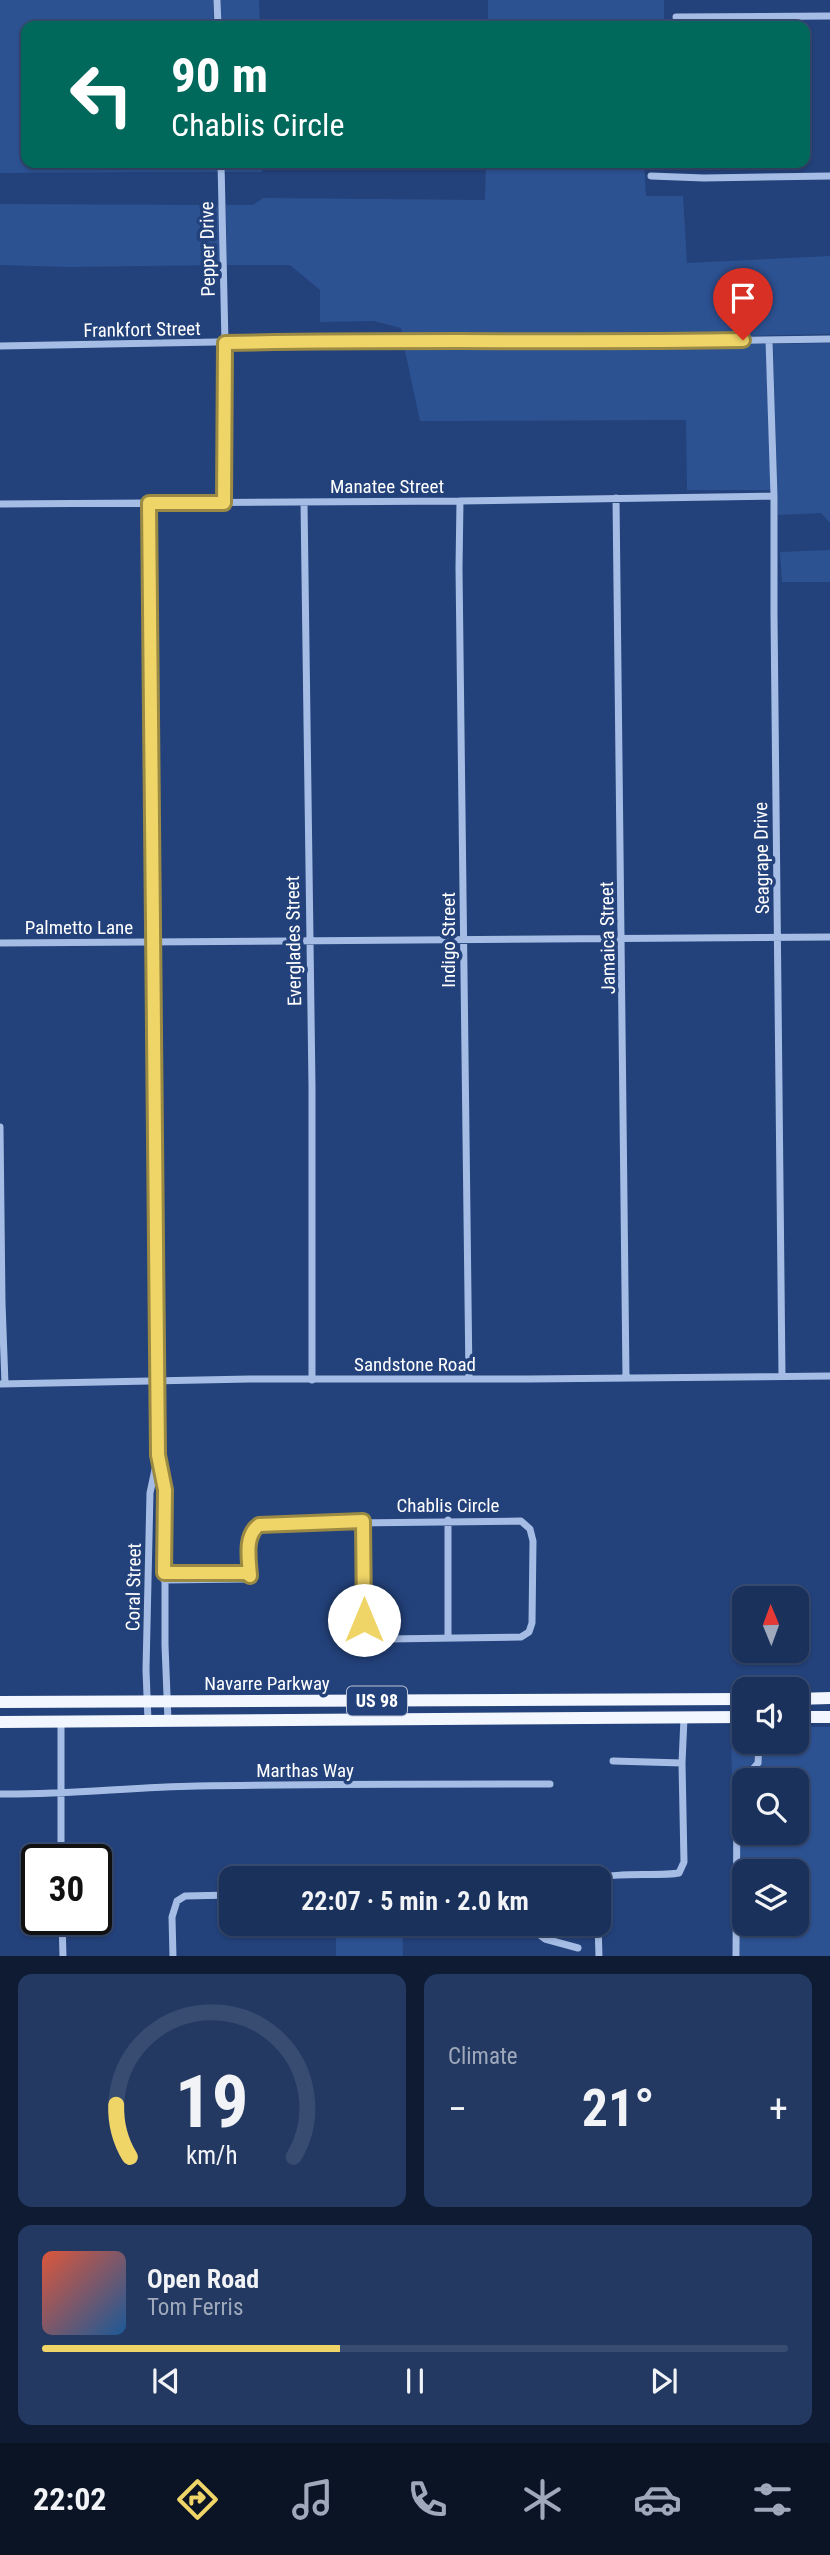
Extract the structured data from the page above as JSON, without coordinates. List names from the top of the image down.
{
  "streets": {
    "highway": ["Navarre Parkway", "US 98"],
    "street": [
      "Pepper Drive",
      "Frankfort Street",
      "Manatee Street",
      "Seagrape Drive",
      "Palmetto Lane",
      "Jamaica Street",
      "Indigo Street",
      "Everglades Street",
      "Sandstone Road",
      "Chablis Circle",
      "Coral Street",
      "Marthas Way"
    ]
  },
  "crossings": [
    ["Pepper Drive", "Frankfort Street"],
    ["Pepper Drive", "Manatee Street"],
    ["Frankfort Street", "Seagrape Drive"],
    ["Manatee Street", "Seagrape Drive"],
    ["Manatee Street", "Jamaica Street"],
    ["Manatee Street", "Indigo Street"],
    ["Manatee Street", "Everglades Street"],
    ["Manatee Street", "Coral Street"],
    ["Seagrape Drive", "Palmetto Lane"],
    ["Seagrape Drive", "Sandstone Road"],
    ["Palmetto Lane", "Jamaica Street"],
    ["Palmetto Lane", "Indigo Street"],
    ["Palmetto Lane", "Everglades Street"],
    ["Palmetto Lane", "Coral Street"],
    ["Jamaica Street", "Sandstone Road"],
    ["Indigo Street", "Sandstone Road"],
    ["Everglades Street", "Sandstone Road"],
    ["Sandstone Road", "Coral Street"],
    ["Chablis Circle", "Coral Street"],
    ["Coral Street", "Navarre Parkway"]
  ],
  "north": "top",
  "page": {
    "turn": ["90 m", "Chablis Circle"],
    "limit": "30",
    "trip": "22:07 · 5 min · 2.0 km",
    "tile": "Climate",
    "heat": ["−", "21°", "+"],
    "song": ["Open Road", "Tom Ferris"],
    "tabs": "22:02",
    "gauge": ["19", "km/h"]
  }
}
